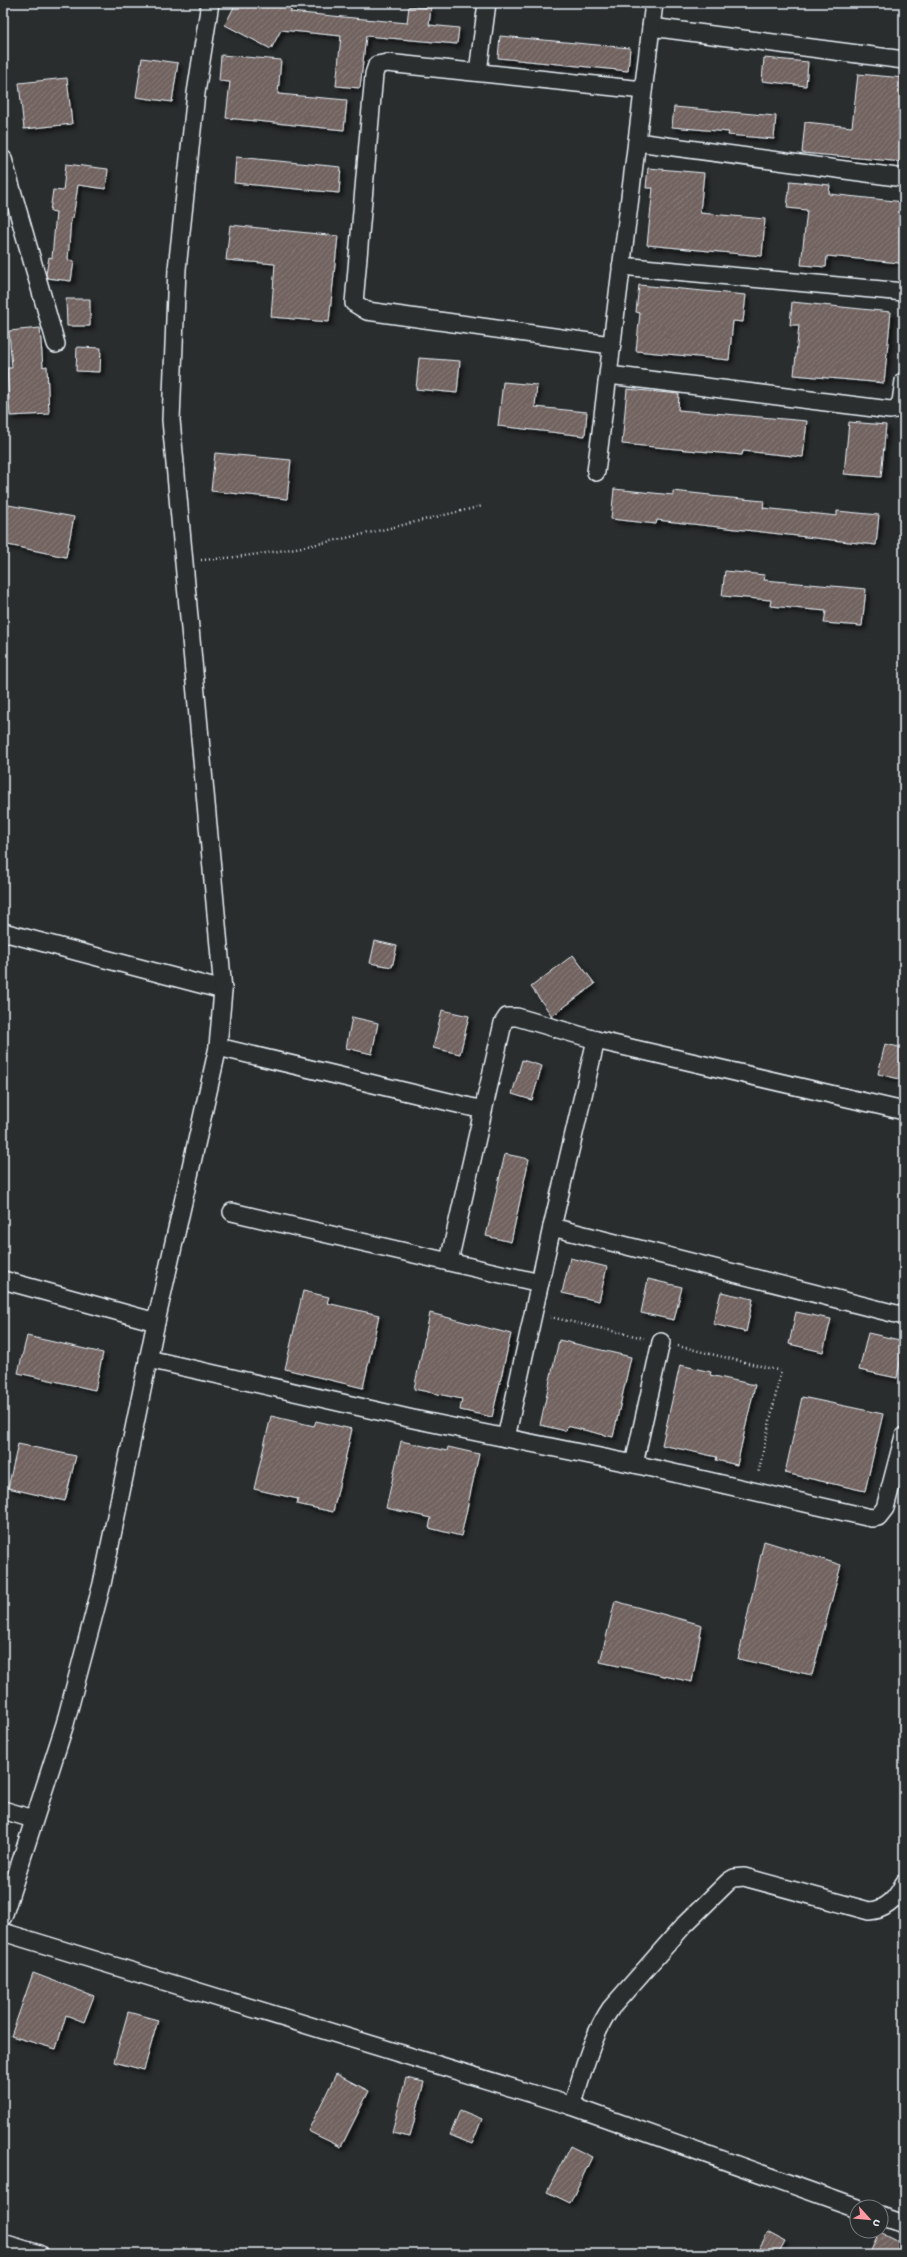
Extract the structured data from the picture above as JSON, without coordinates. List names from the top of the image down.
{
  "north": "bottom right"
}
